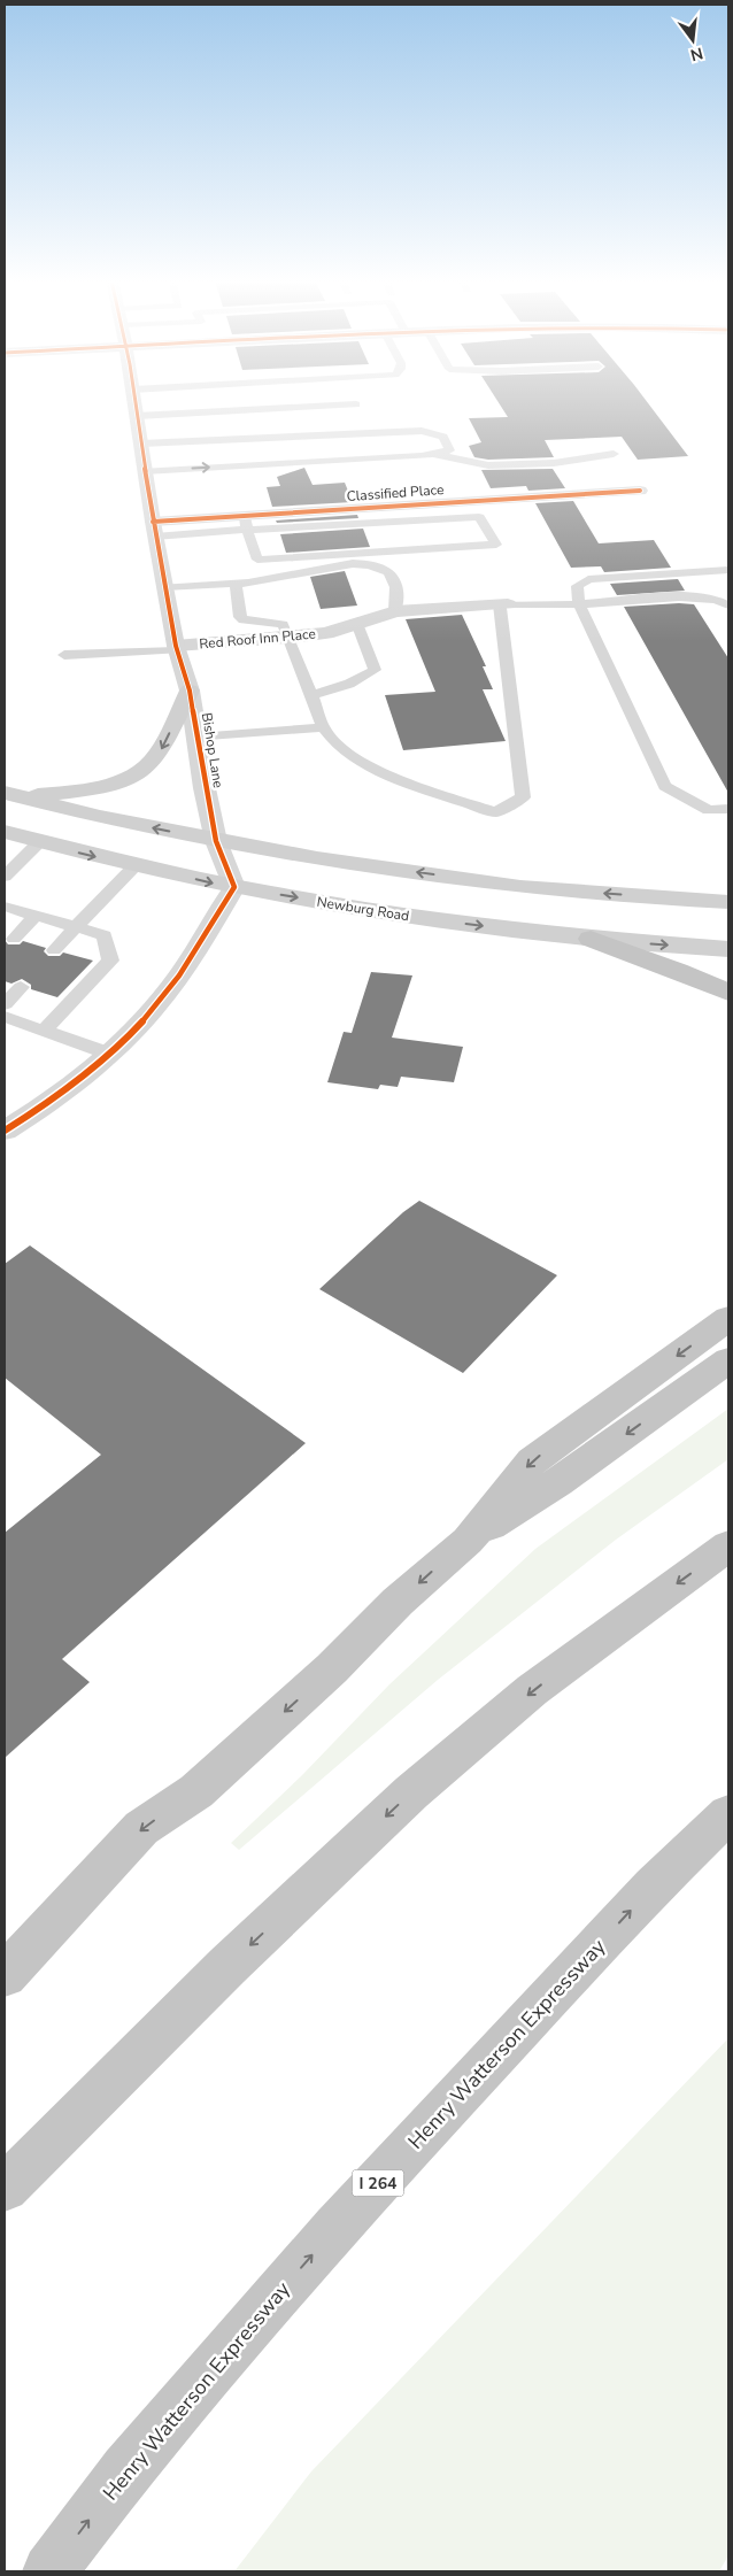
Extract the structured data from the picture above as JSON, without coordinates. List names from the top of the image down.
{
  "streets": {
    "highway": ["Henry Watterson Expressway", "I 264"],
    "main road": ["Newburg Road"],
    "street": ["Classified Place", "Red Roof Inn Place", "Bishop Lane"]
  },
  "crossings": [
    ["Classified Place", "Bishop Lane"],
    ["Red Roof Inn Place", "Bishop Lane"],
    ["Bishop Lane", "Newburg Road"]
  ],
  "north": "bottom"
}
